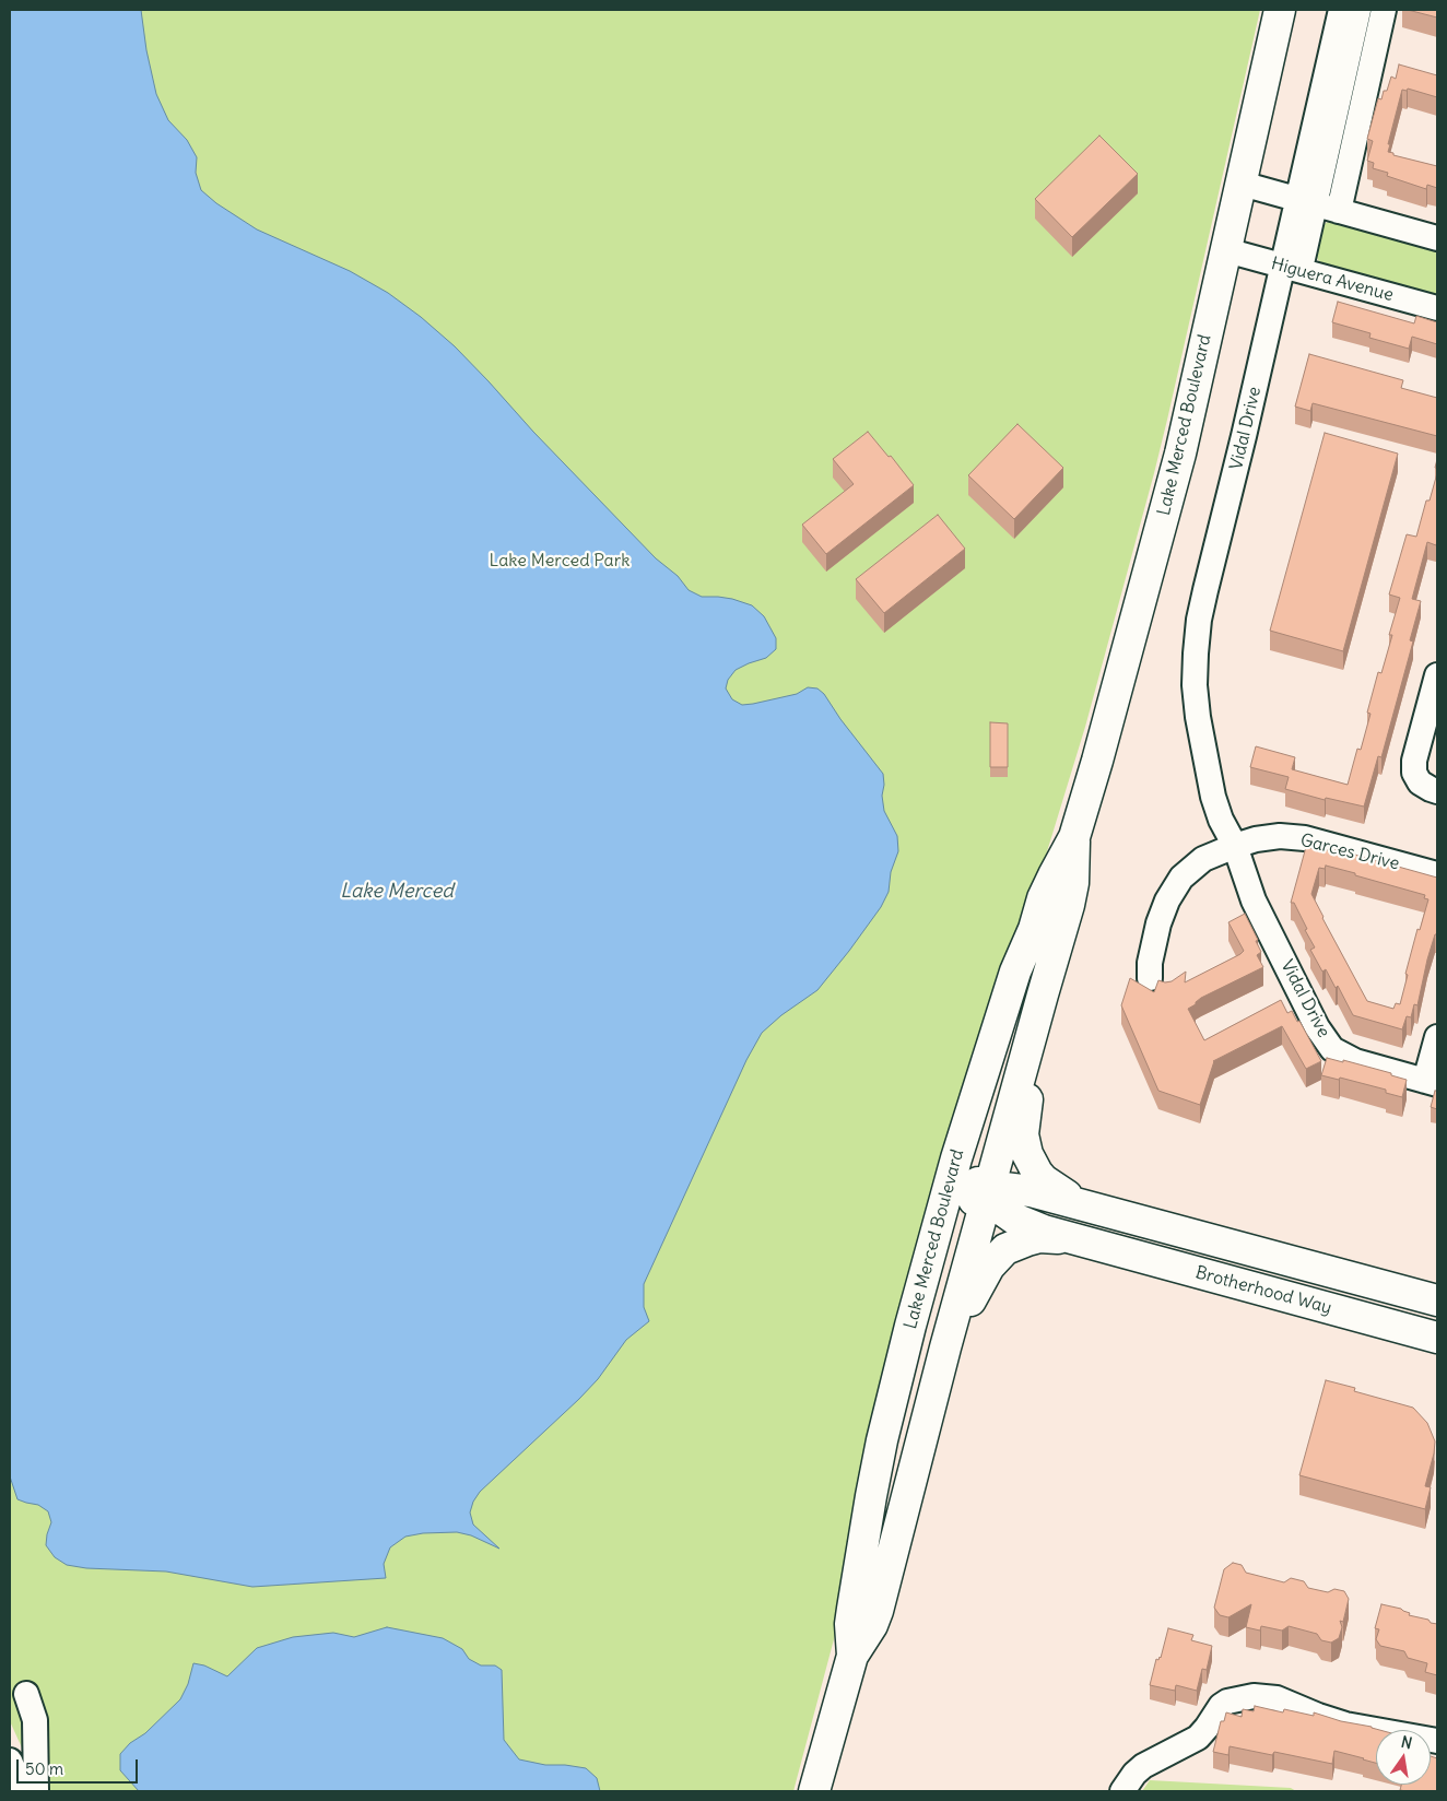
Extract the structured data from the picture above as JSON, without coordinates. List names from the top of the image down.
{
  "streets": {
    "main road": ["Lake Merced Boulevard", "Brotherhood Way"],
    "street": ["Higuera Avenue", "Vidal Drive", "Garces Drive"]
  },
  "crossings": [
    ["Higuera Avenue", "Lake Merced Boulevard"],
    ["Higuera Avenue", "Vidal Drive"],
    ["Vidal Drive", "Garces Drive"]
  ],
  "water": ["Lake Merced"],
  "parks": ["Lake Merced Park"],
  "scale_bar": "50 m",
  "north": "top"
}
